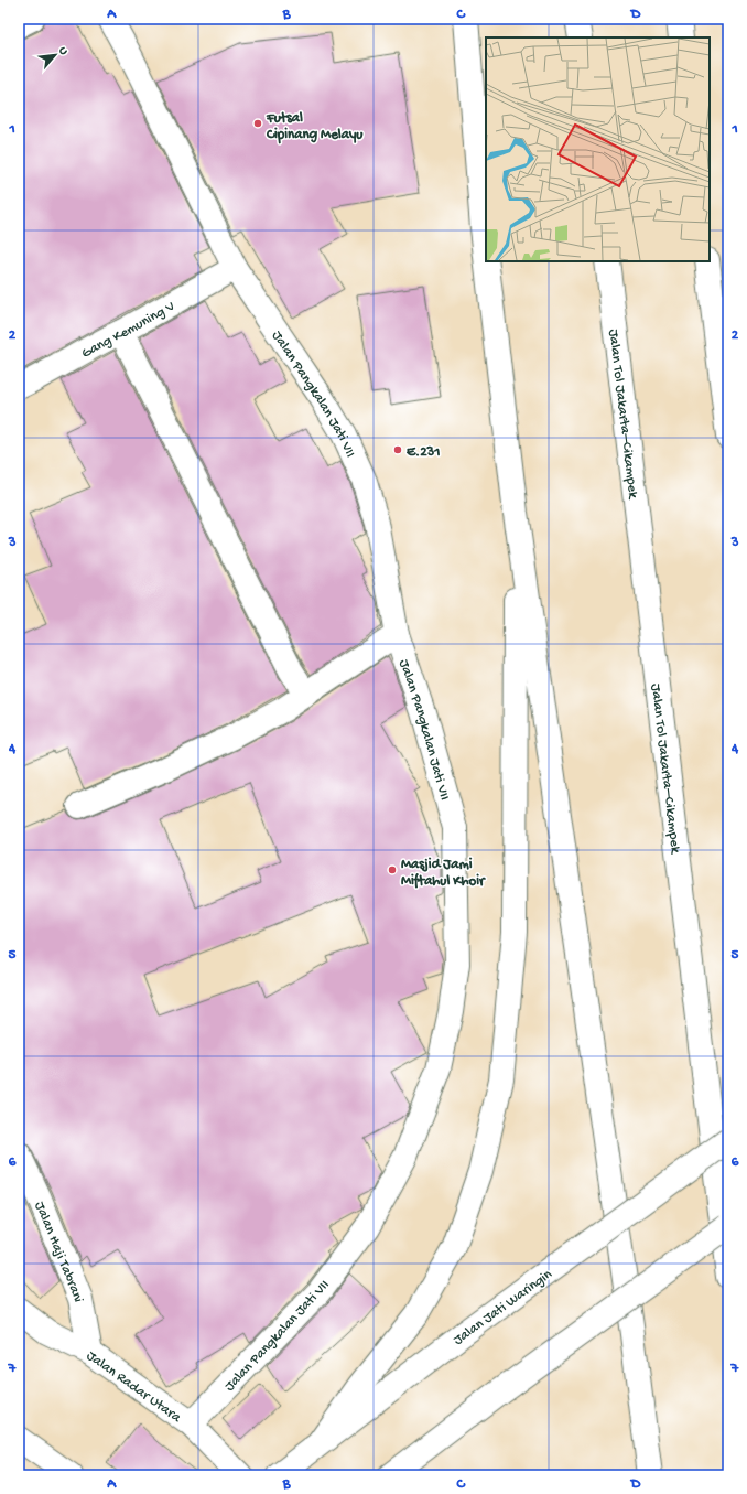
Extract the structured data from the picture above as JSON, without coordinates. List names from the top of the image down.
{
  "streets": {
    "main road": [
      "Gang Kemuning V",
      "Jalan Pangkalan Jati VII",
      "Jalan Tol Jakarta–Cikampek",
      "Jalan Haji Tabrani",
      "Jalan Jati Waringin",
      "Jalan Radar Utara"
    ]
  },
  "crossings": [
    ["Gang Kemuning V", "Jalan Pangkalan Jati VII"],
    ["Jalan Pangkalan Jati VII", "Jalan Radar Utara"],
    ["Jalan Haji Tabrani", "Jalan Radar Utara"]
  ],
  "places": ["Futsal Cipinang Melayu", "E.231", "Masjid Jami Miftahul Khoir"],
  "north": "top right",
  "grid": {
    "columns": [
      "A",
      "B",
      "C",
      "D"
    ],
    "rows": [
      "1",
      "2",
      "3",
      "4",
      "5",
      "6",
      "7"
    ]
  }
}
